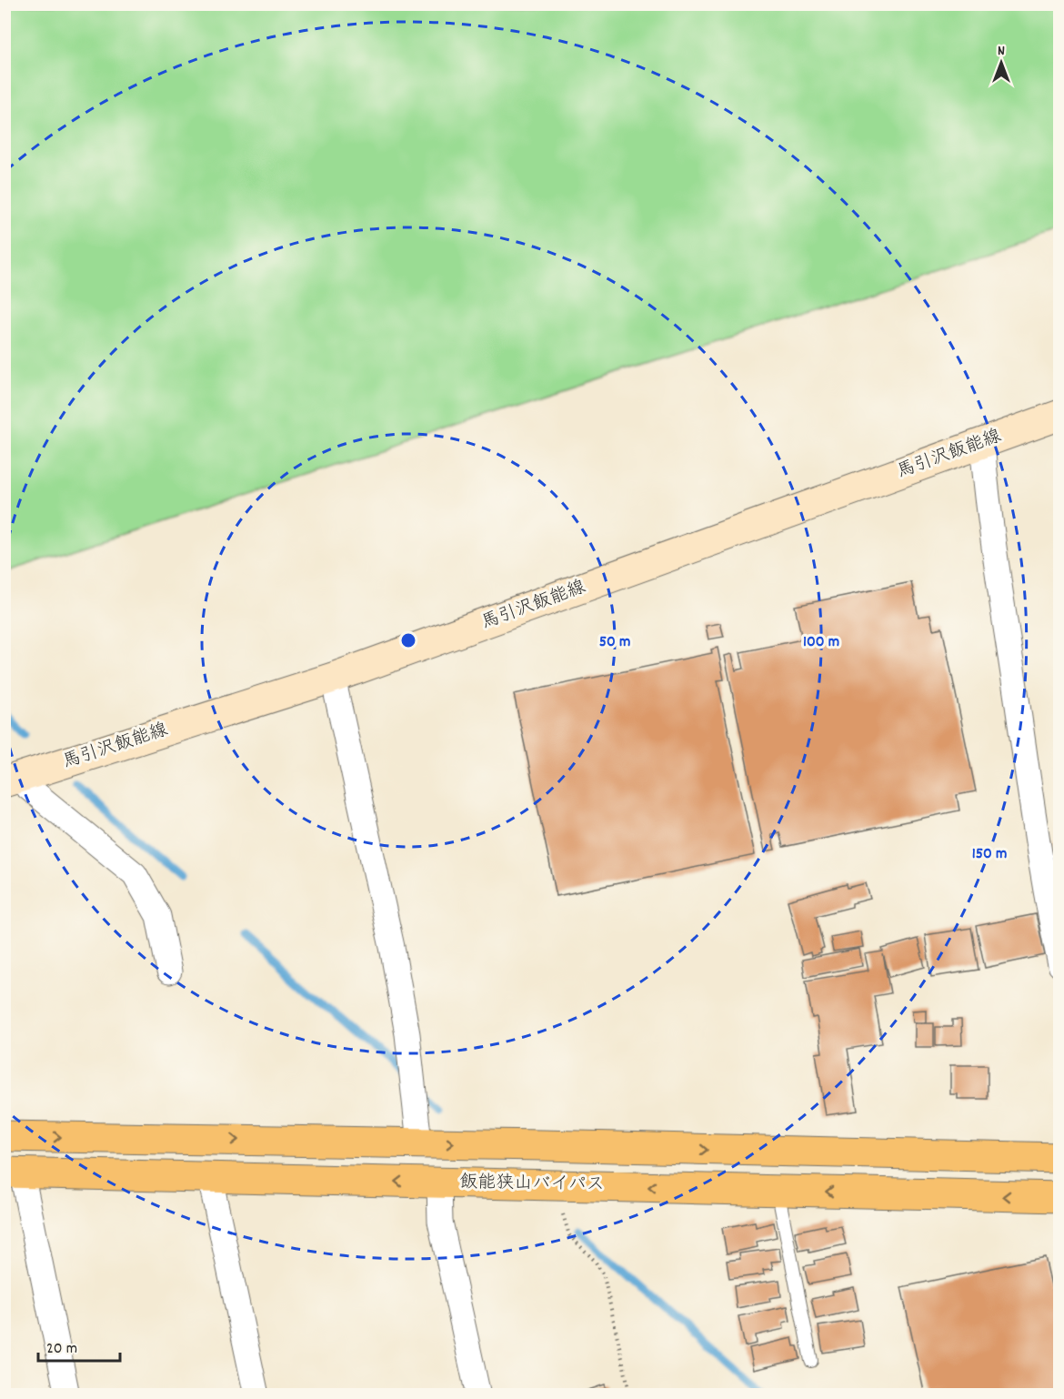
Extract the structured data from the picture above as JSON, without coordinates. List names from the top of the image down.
{
  "streets": {
    "highway": ["飯能狭山バイパス"],
    "main road": ["馬引沢飯能線"]
  },
  "scale_bar": "20 m",
  "north": "top",
  "rings": ["50 m", "100 m", "150 m"]
}
